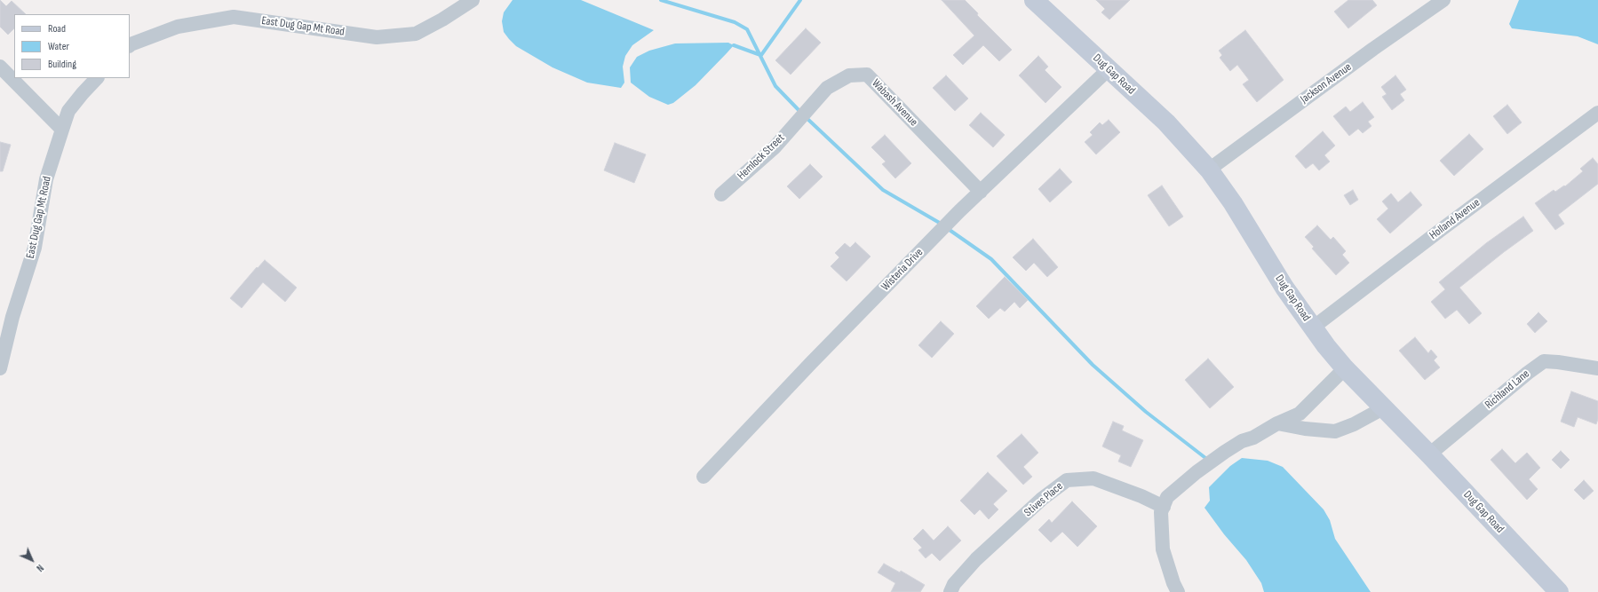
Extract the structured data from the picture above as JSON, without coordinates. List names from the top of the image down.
{
  "streets": {
    "street": [
      "East Dug Gap Mt Road",
      "Dug Gap Road",
      "Jackson Avenue",
      "Wabash Avenue",
      "Hemlock Street",
      "Holland Avenue",
      "Wisteria Drive",
      "Richland Lane",
      "Stives Place"
    ]
  },
  "crossings": [
    ["Dug Gap Road", "Jackson Avenue"],
    ["Dug Gap Road", "Holland Avenue"],
    ["Dug Gap Road", "Wisteria Drive"],
    ["Dug Gap Road", "Richland Lane"],
    ["Wabash Avenue", "Hemlock Street"],
    ["Wabash Avenue", "Wisteria Drive"]
  ],
  "legend": ["Road", "Water", "Building"],
  "north": "bottom right"
}
